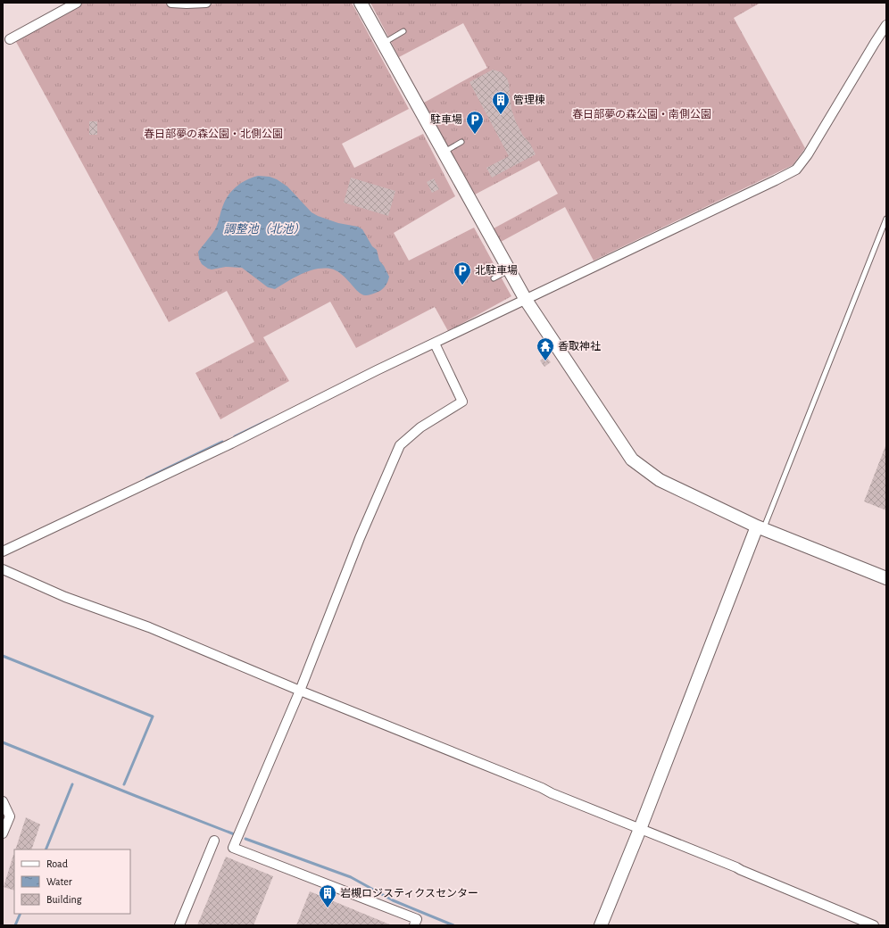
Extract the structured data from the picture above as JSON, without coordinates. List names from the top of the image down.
{
  "water": ["調整池（北池）"],
  "parks": ["春日部夢の森公園・南側公園", "春日部夢の森公園・北側公園"],
  "places": {
    "building": ["管理棟", "岩槻ロジスティクスセンター"],
    "parking": ["駐車場", "北駐車場"],
    "temple": ["香取神社"]
  },
  "legend": ["Road", "Water", "Building"]
}
